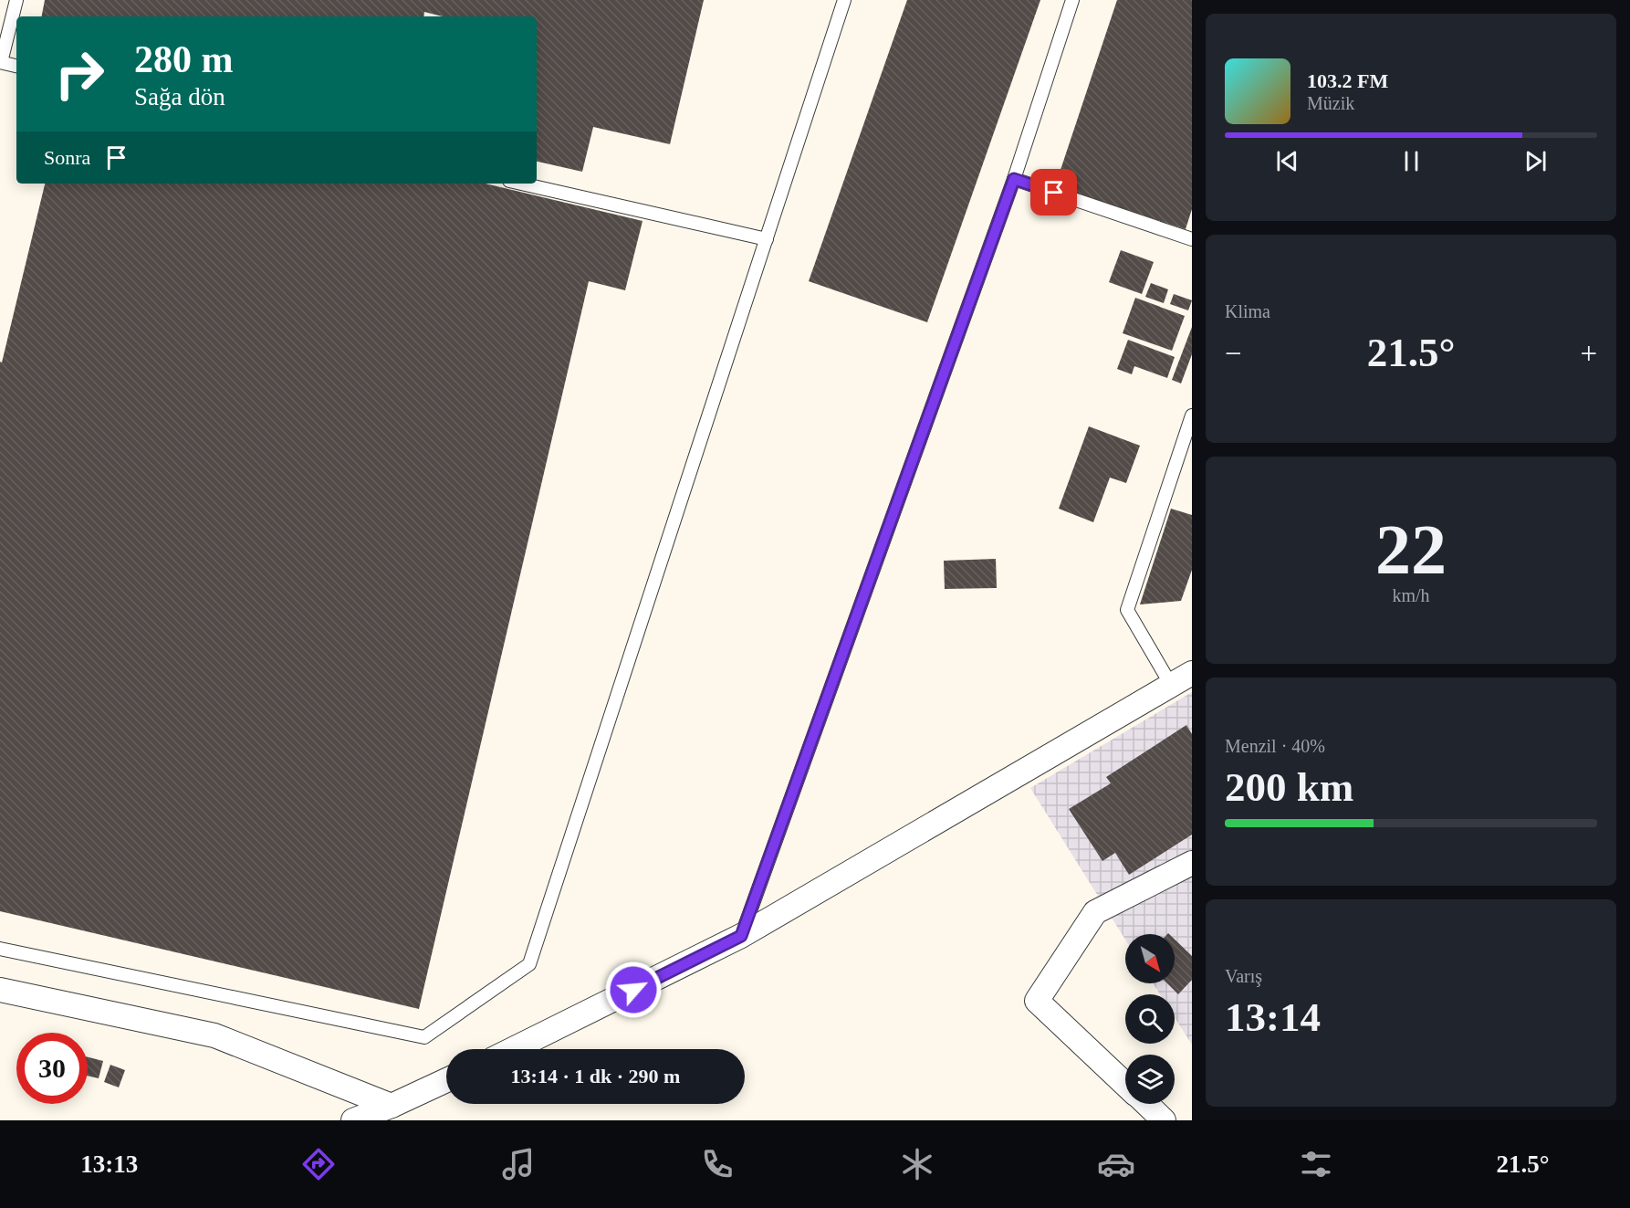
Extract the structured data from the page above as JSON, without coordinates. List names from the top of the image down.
{
  "north": "bottom right",
  "page": {
    "turn": ["280 m", "Sağa dön"],
    "song": ["103.2 FM", "Müzik"],
    "then": "Sonra",
    "tile": [
      "Klima",
      ["22", "km/h"],
      ["Menzil · 40%", "200 km"],
      ["Varış", "13:14"]
    ],
    "heat": ["−", "21.5°", "+"],
    "limit": "30",
    "trip": "13:14 · 1 dk · 290 m",
    "tabs": ["13:13", "21.5°"]
  }
}
